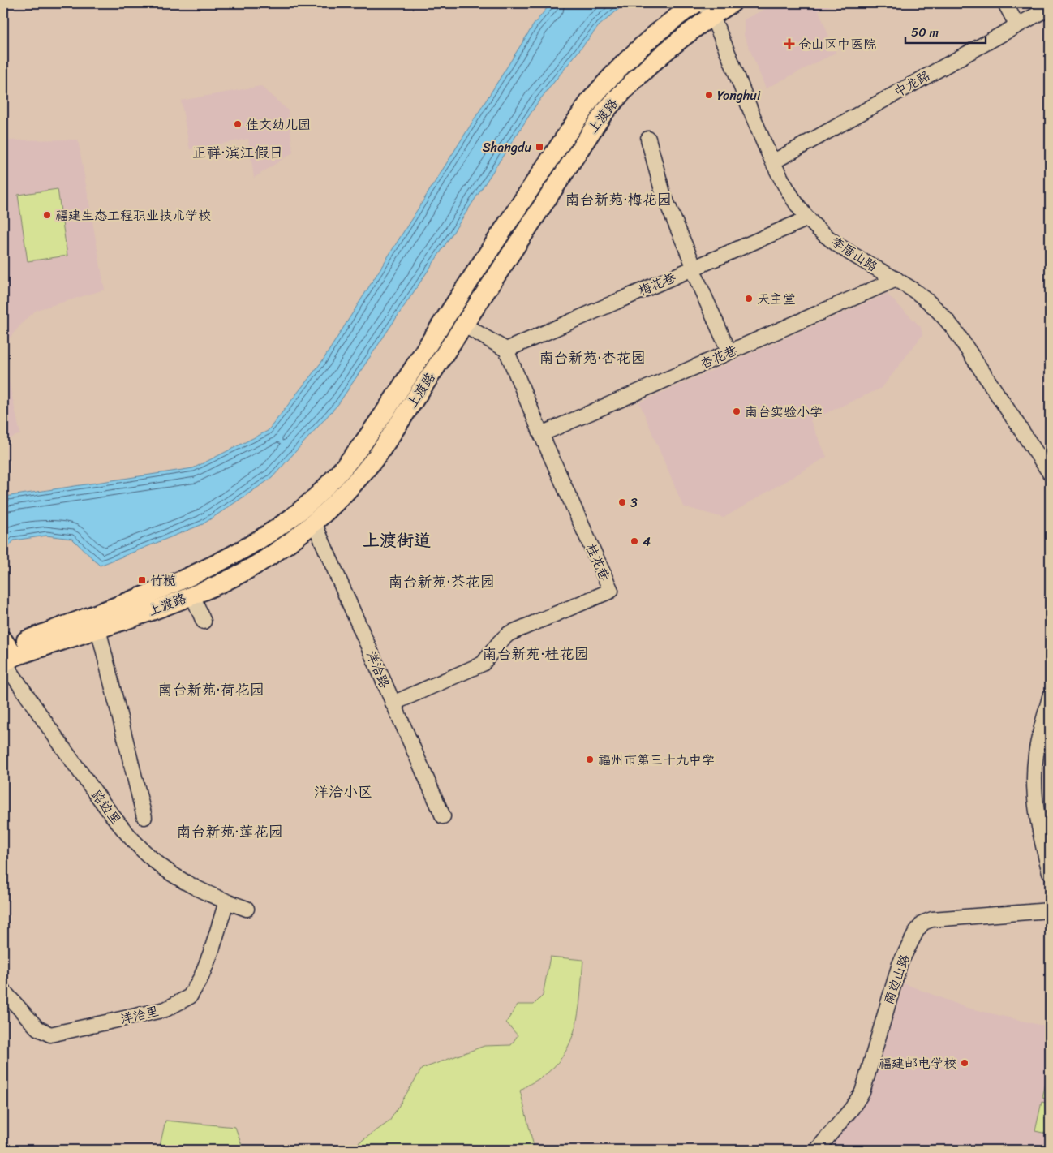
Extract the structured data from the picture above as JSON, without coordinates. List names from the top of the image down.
{
  "streets": {
    "main road": ["上渡路"],
    "street": [
      "中龙路",
      "李厝山路",
      "梅花巷",
      "杏花巷",
      "桂花巷",
      "洋洽路",
      "路边里",
      "南边山路",
      "洋洽里"
    ]
  },
  "crossings": [
    ["中龙路", "李厝山路"],
    ["上渡路", "李厝山路"],
    ["上渡路", "洋洽路"],
    ["上渡路", "路边里"],
    ["李厝山路", "梅花巷"],
    ["李厝山路", "杏花巷"],
    ["梅花巷", "桂花巷"],
    ["杏花巷", "桂花巷"],
    ["桂花巷", "洋洽路"],
    ["路边里", "洋洽里"]
  ],
  "districts": [
    "正祥·滨江假日",
    "南台新苑·梅花园",
    "南台新苑·杏花园",
    "上渡街道",
    "南台新苑·茶花园",
    "南台新苑·桂花园",
    "南台新苑·荷花园",
    "洋洽小区",
    "南台新苑·莲花园"
  ],
  "places": {
    "health": ["仓山区中医院"],
    "other": [
      "Yonghui",
      "佳文幼儿园",
      "福建生态工程职业技术学校",
      "天主堂",
      "南台实验小学",
      "3",
      "4",
      "福州市第三十九中学",
      "福建邮电学校"
    ],
    "transit": ["Shangdu", "竹榄"]
  },
  "scale_bar": "50 m"
}
